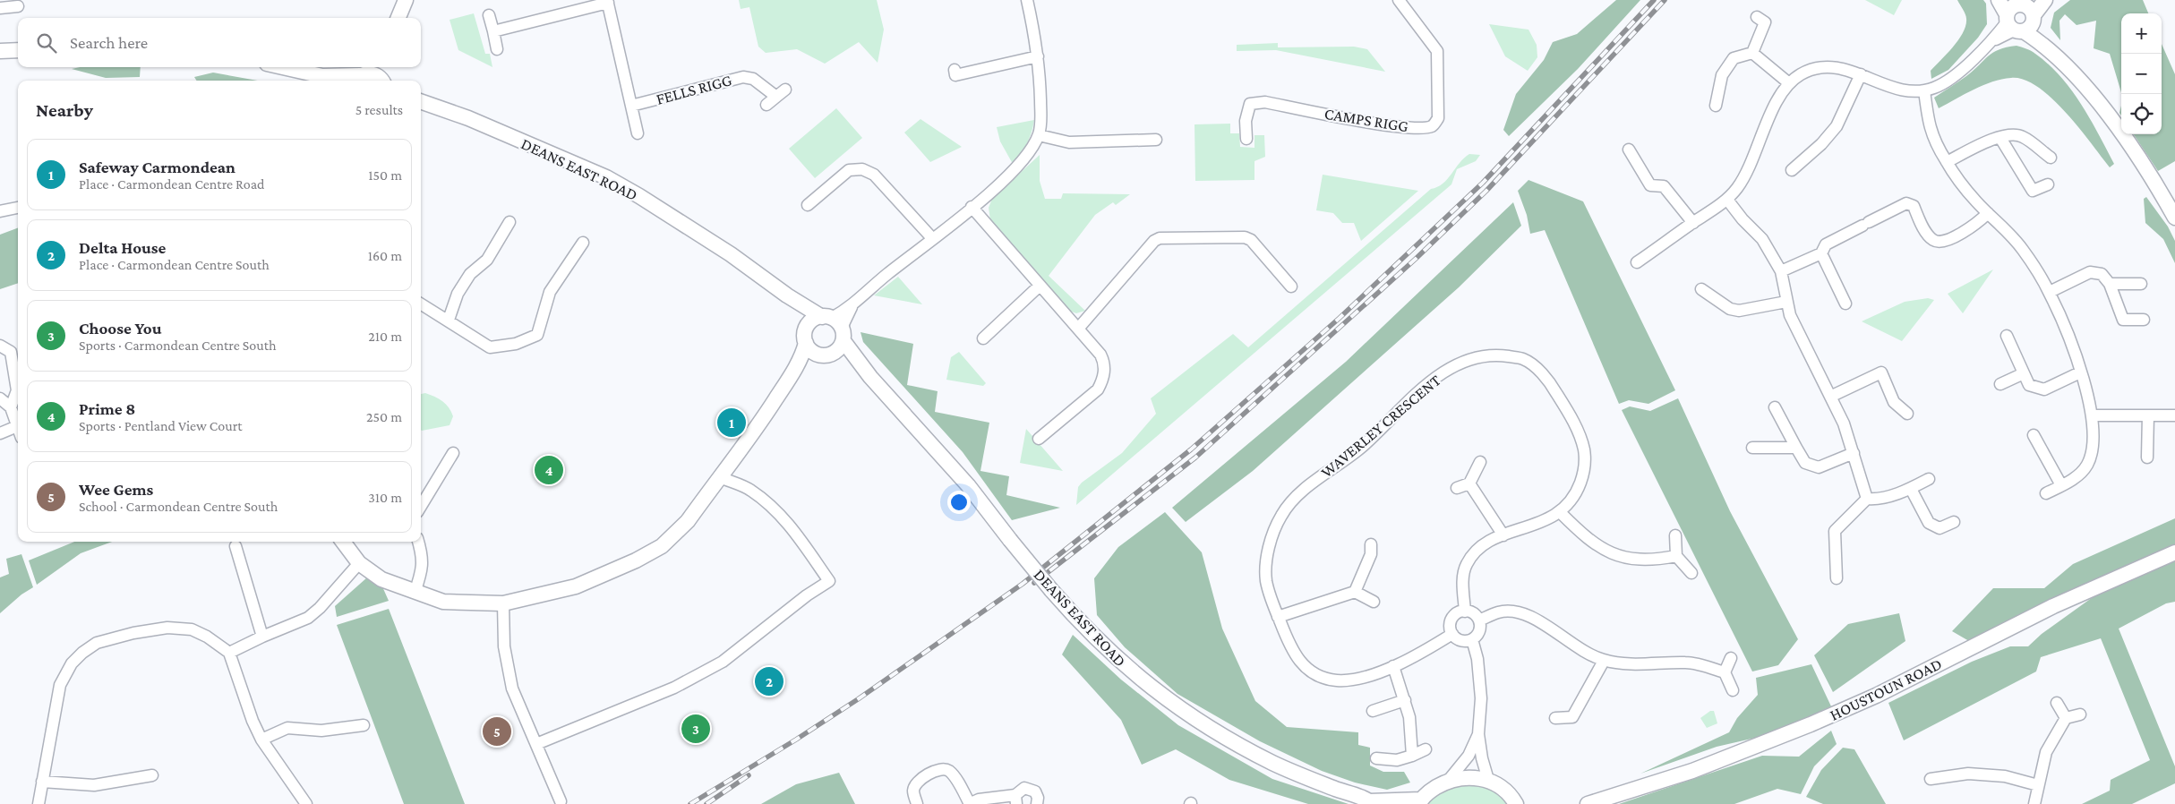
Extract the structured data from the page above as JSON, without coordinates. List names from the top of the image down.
{
  "streets": {
    "street": [
      "FELLS RIGG",
      "CAMPS RIGG",
      "DEANS EAST ROAD",
      "WAVERLEY CRESCENT",
      "HOUSTOUN ROAD"
    ]
  },
  "page": {
    "map_buttons": ["+", "−"],
    "search": "Search here",
    "heading": ["Nearby", "5 results"],
    "list": [
      {
        "mark": "1",
        "name": "Safeway Carmondean",
        "note": "Place · Carmondean Centre Road",
        "value": "150 m"
      },
      {
        "mark": "2",
        "name": "Delta House",
        "note": "Place · Carmondean Centre South",
        "value": "160 m"
      },
      {
        "mark": "3",
        "name": "Choose You",
        "note": "Sports · Carmondean Centre South",
        "value": "210 m"
      },
      {
        "mark": "4",
        "name": "Prime 8",
        "note": "Sports · Pentland View Court",
        "value": "250 m"
      },
      {
        "mark": "5",
        "name": "Wee Gems",
        "note": "School · Carmondean Centre South",
        "value": "310 m"
      }
    ],
    "pins": [
      "1",
      "4",
      "2",
      "3",
      "5"
    ]
  }
}
